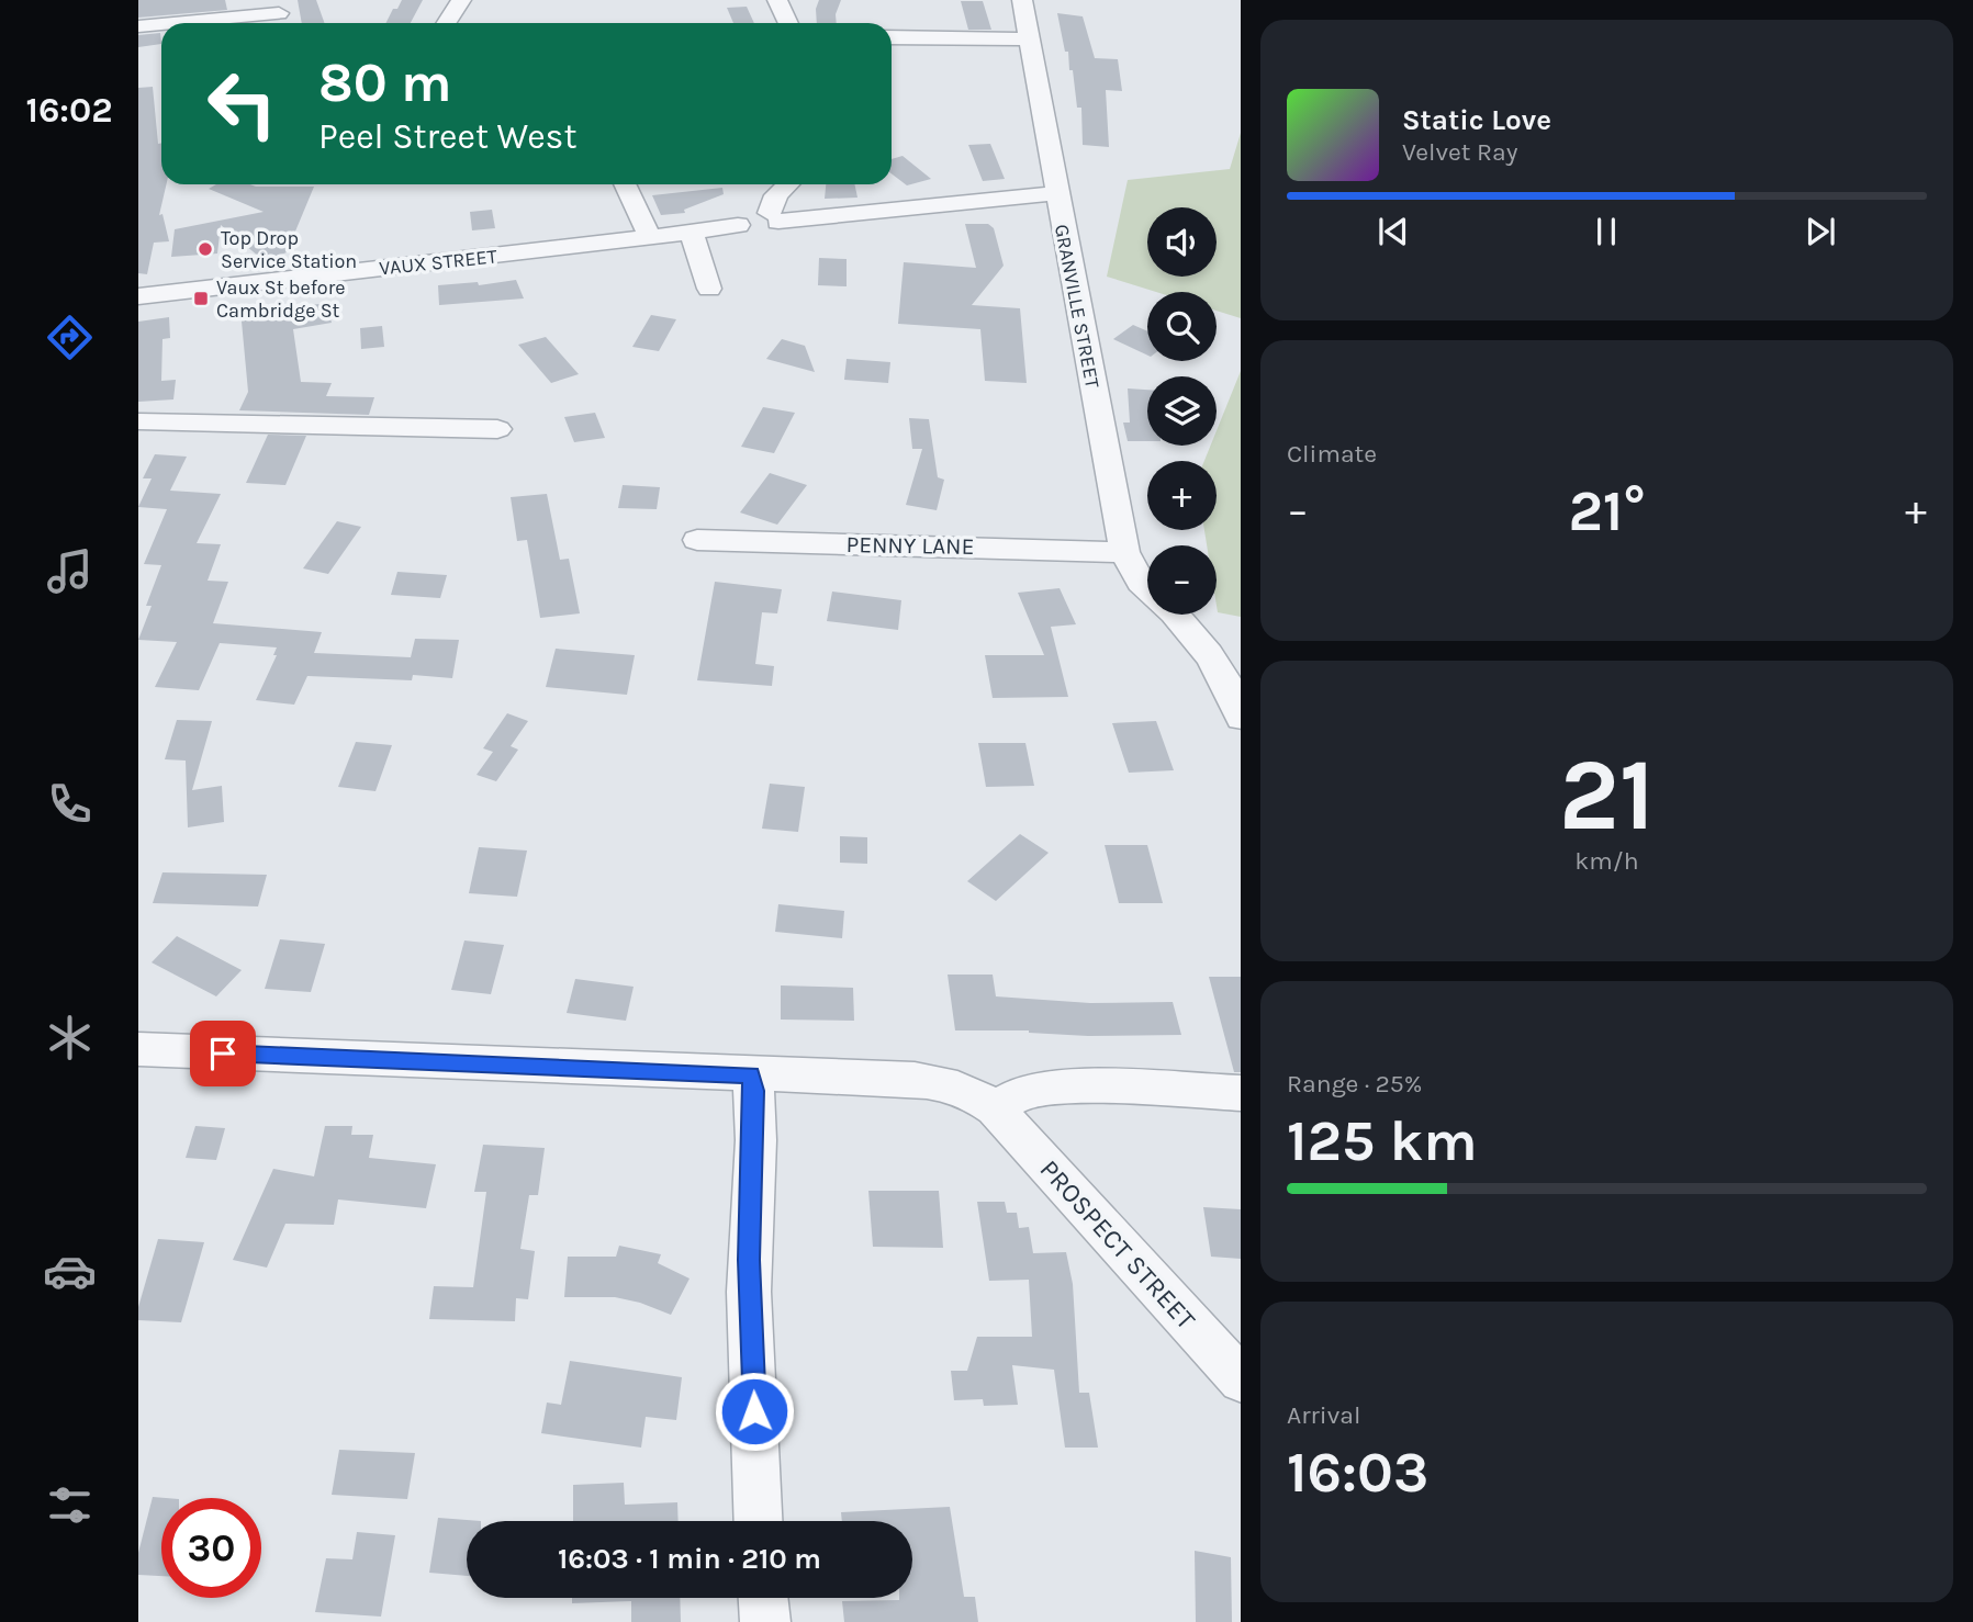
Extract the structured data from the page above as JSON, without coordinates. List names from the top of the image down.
{
  "streets": {
    "street": [
      "VAUX STREET",
      "GRANVILLE STREET",
      "PENNY LANE",
      "PROSPECT STREET"
    ]
  },
  "crossings": [
    ["GRANVILLE STREET", "PENNY LANE"]
  ],
  "places": {
    "other": ["Top Drop Service Station"],
    "transit": ["Vaux St before Cambridge St"]
  },
  "page": {
    "tabs": "16:02",
    "turn": ["80 m", "Peel Street West"],
    "song": ["Static Love", "Velvet Ray"],
    "map_buttons": ["+", "−"],
    "tile": [
      "Climate",
      ["21", "km/h"],
      ["Range · 25%", "125 km"],
      ["Arrival", "16:03"]
    ],
    "heat": ["−", "21°", "+"],
    "limit": "30",
    "trip": "16:03 · 1 min · 210 m"
  }
}
